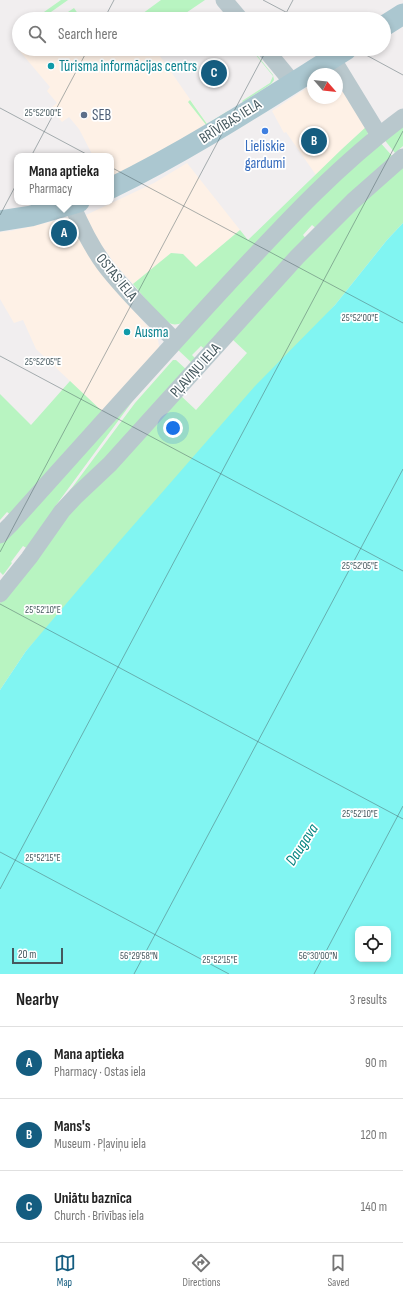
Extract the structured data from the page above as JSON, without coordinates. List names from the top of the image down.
{
  "streets": {
    "main road": ["BRĪVĪBAS IELA"],
    "street": ["OSTAS IELA", "PĻAVIŅU IELA"]
  },
  "water": ["Daugava"],
  "places": [
    "Tūrisma informācijas centrs",
    "SEB",
    "Lieliskie gardumi",
    "Ausma"
  ],
  "scale_bar": "20 m",
  "north": "bottom right",
  "page": {
    "search": "Search here",
    "pins": ["C", "B", "A"],
    "popup": ["Mana aptieka", "Pharmacy"],
    "scale": "20 m",
    "heading": ["Nearby", "3 results"],
    "list": [
      {
        "mark": "A",
        "name": "Mana aptieka",
        "note": "Pharmacy · Ostas iela",
        "value": "90 m"
      },
      {
        "mark": "B",
        "name": "Mans's",
        "note": "Museum · Pļaviņu iela",
        "value": "120 m"
      },
      {
        "mark": "C",
        "name": "Uniātu baznīca",
        "note": "Church · Brīvības iela",
        "value": "140 m"
      }
    ],
    "nav": ["Map", "Directions", "Saved"]
  },
  "coordinates": [
    "25°52'00\"E",
    "25°52'05\"E",
    "25°52'10\"E",
    "25°52'15\"E",
    "56°29'58\"N",
    "56°30'00\"N"
  ]
}
